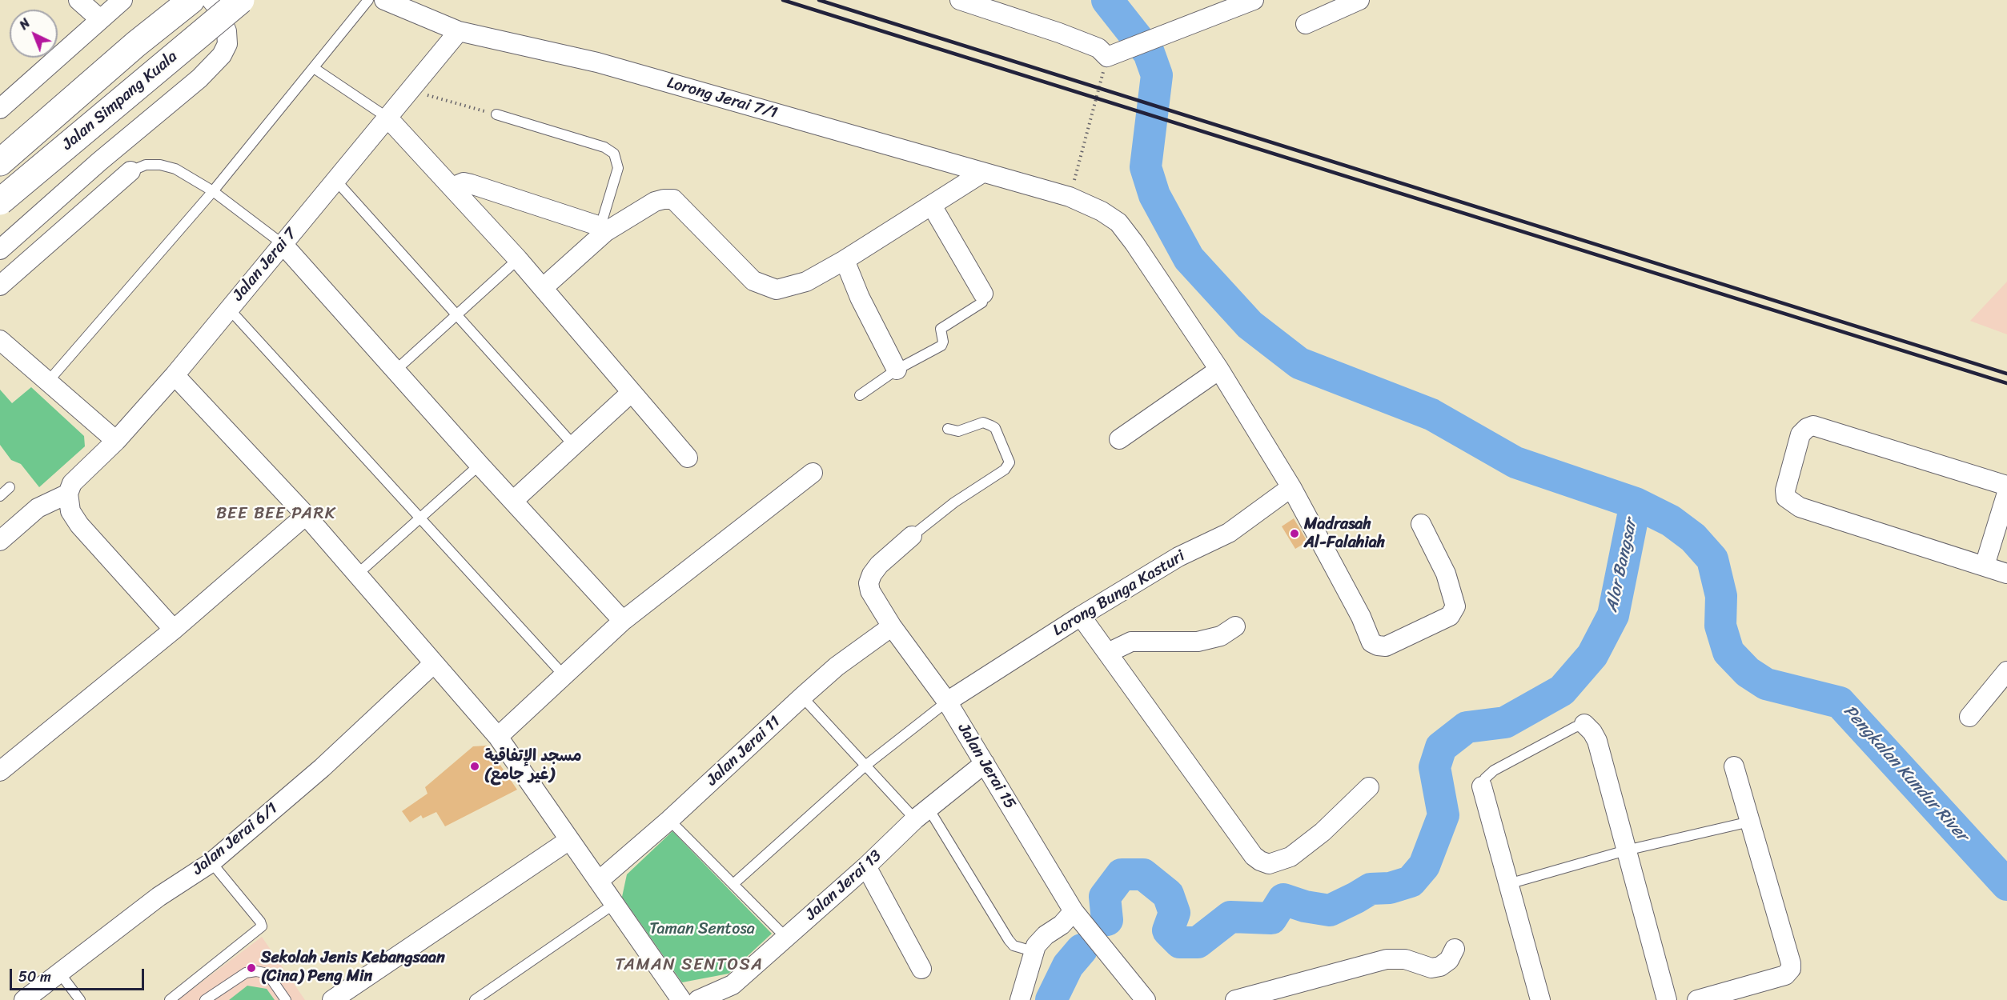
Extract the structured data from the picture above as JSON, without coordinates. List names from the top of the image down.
{
  "streets": {
    "main road": ["Jalan Simpang Kuala"],
    "street": [
      "Lorong Jerai 7/1",
      "Jalan Jerai 7",
      "Lorong Bunga Kasturi",
      "Jalan Jerai 11",
      "Jalan Jerai 15",
      "Jalan Jerai 6/1",
      "Jalan Jerai 13"
    ]
  },
  "crossings": [
    ["Lorong Jerai 7/1", "Jalan Jerai 7"],
    ["Lorong Jerai 7/1", "Lorong Bunga Kasturi"],
    ["Lorong Bunga Kasturi", "Jalan Jerai 15"],
    ["Jalan Jerai 11", "Jalan Jerai 15"],
    ["Jalan Jerai 15", "Jalan Jerai 13"]
  ],
  "districts": ["BEE BEE PARK", "TAMAN SENTOSA"],
  "water": ["Alor Bangsar", "Pengkalan Kundur River"],
  "parks": ["Taman Sentosa"],
  "places": ["Madrasah Al-Falahiah", "مسجد الإتفاقية (غير جامع)", "Sekolah Jenis Kebangsaan (Cina) Peng Min"],
  "scale_bar": "50 m",
  "north": "top left"
}
